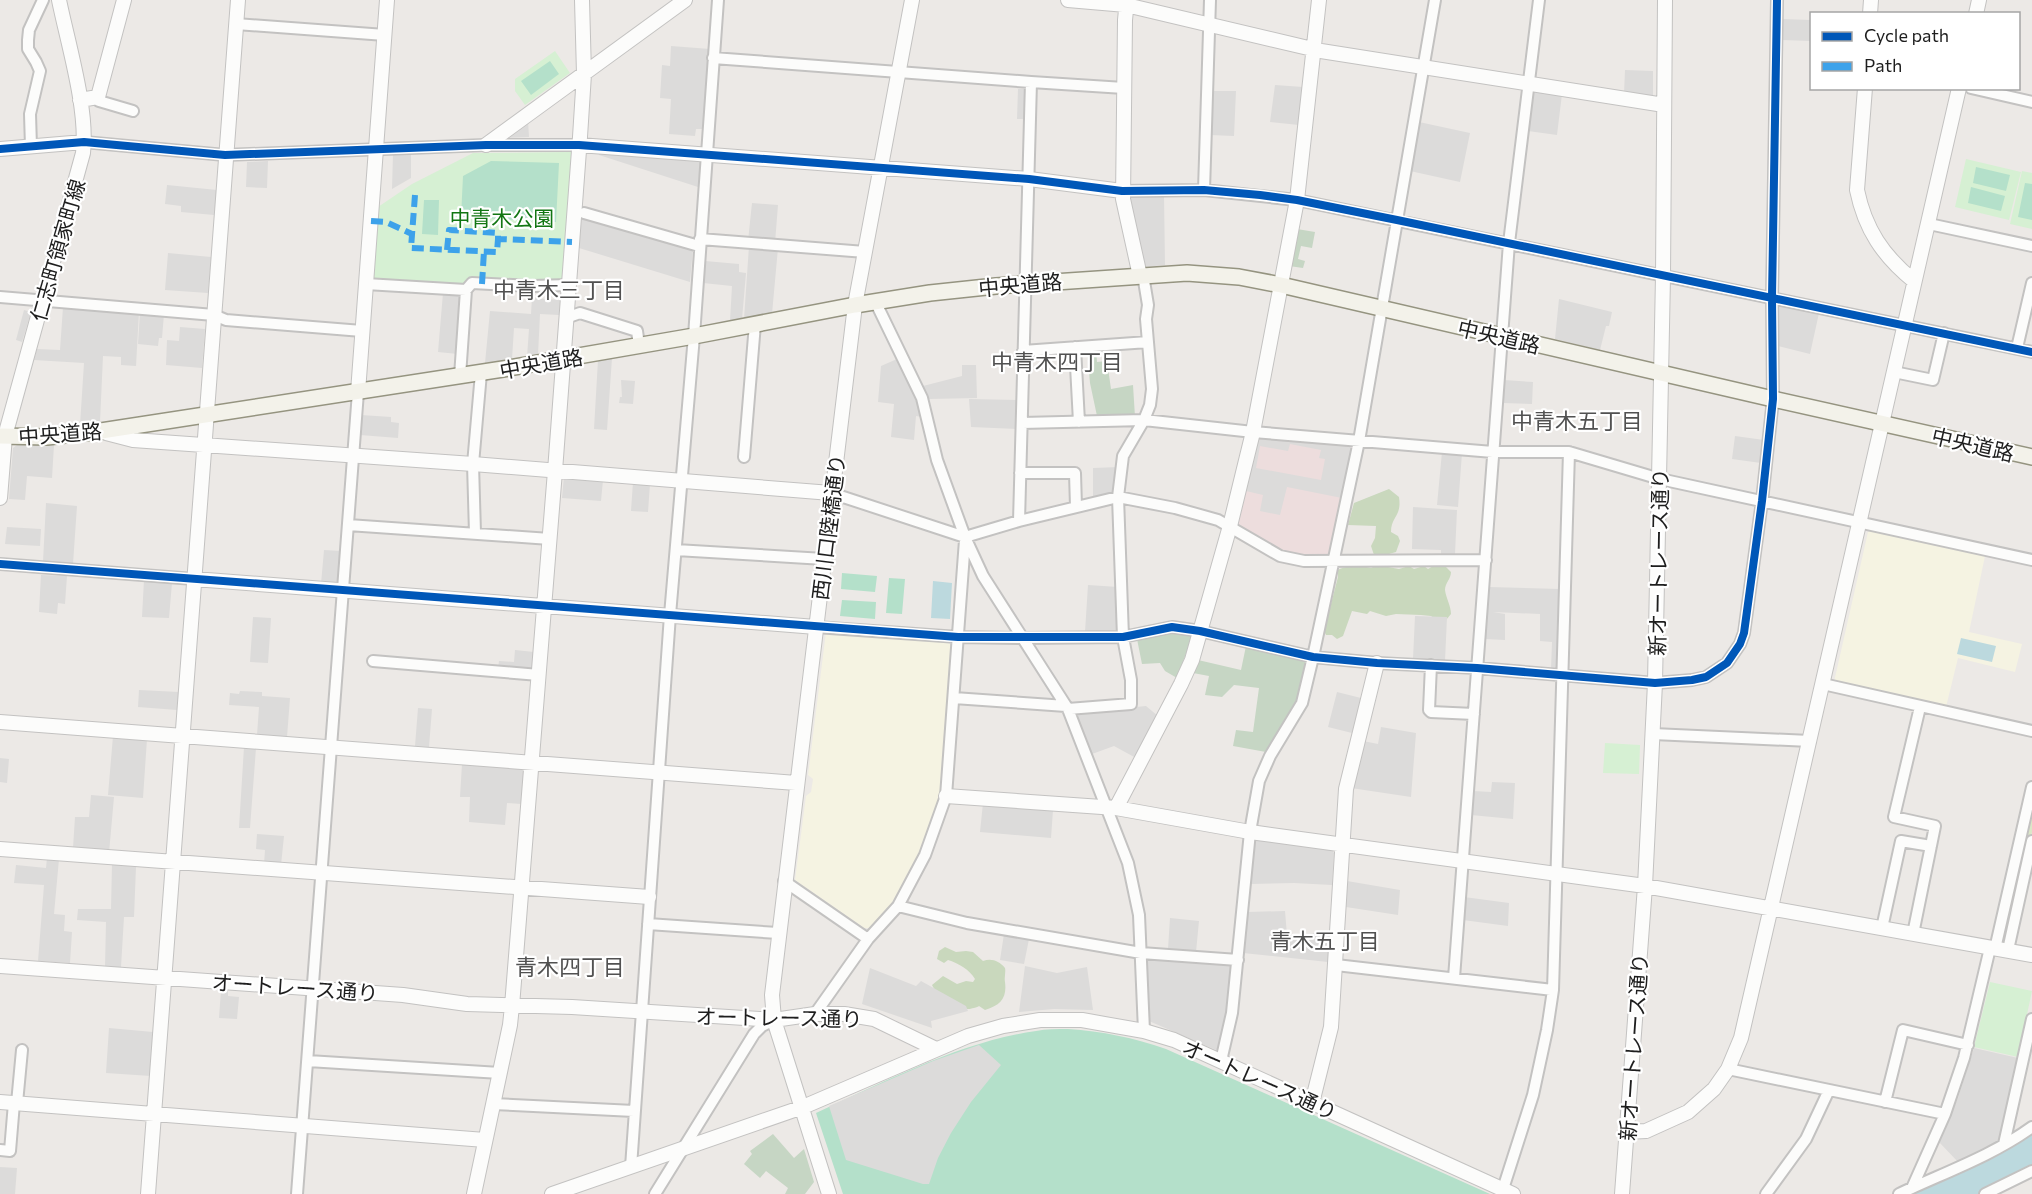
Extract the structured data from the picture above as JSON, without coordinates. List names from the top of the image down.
{
  "streets": {
    "main road": ["中央道路"],
    "street": [
      "仁志町領家町線",
      "西川口陸橋通り",
      "新オートレース通り",
      "オートレース通り"
    ]
  },
  "crossings": [
    ["仁志町領家町線", "中央道路"],
    ["中央道路", "西川口陸橋通り"],
    ["中央道路", "新オートレース通り"],
    ["西川口陸橋通り", "オートレース通り"]
  ],
  "districts": [
    "中青木三丁目",
    "中青木四丁目",
    "中青木五丁目",
    "青木五丁目",
    "青木四丁目"
  ],
  "parks": ["中青木公園"],
  "legend": ["Cycle path", "Path"]
}
